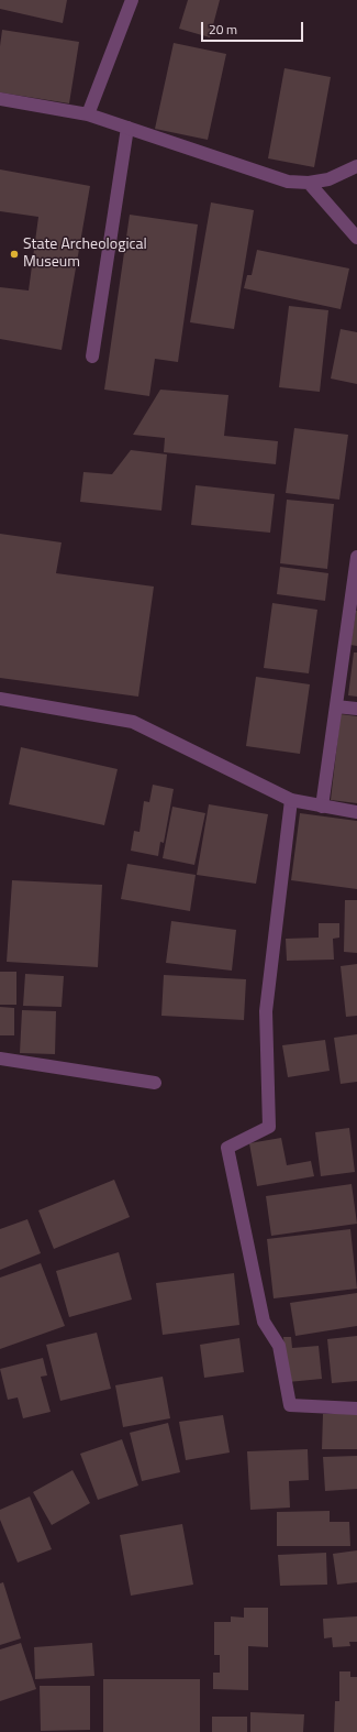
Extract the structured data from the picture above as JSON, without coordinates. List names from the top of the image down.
{
  "places": ["State Archeological Museum"],
  "scale_bar": "20 m"
}
